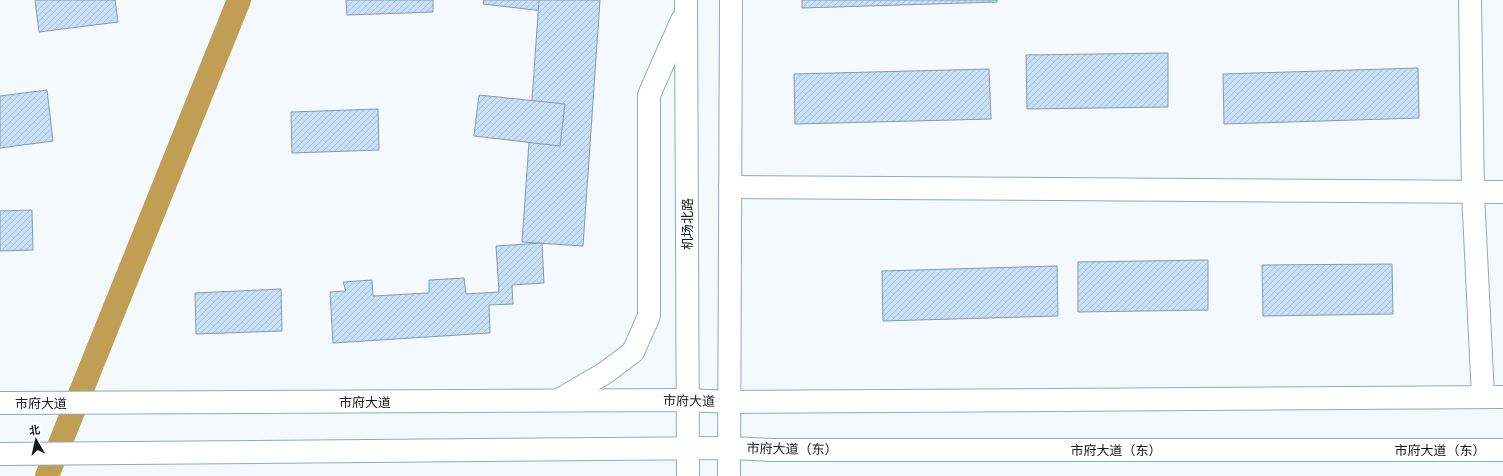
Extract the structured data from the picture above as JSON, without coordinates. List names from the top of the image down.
{
  "streets": {
    "main road": ["机场北路", "市府大道", "市府大道（东）"]
  },
  "crossings": [
    ["机场北路", "市府大道"]
  ],
  "north": "top"
}
